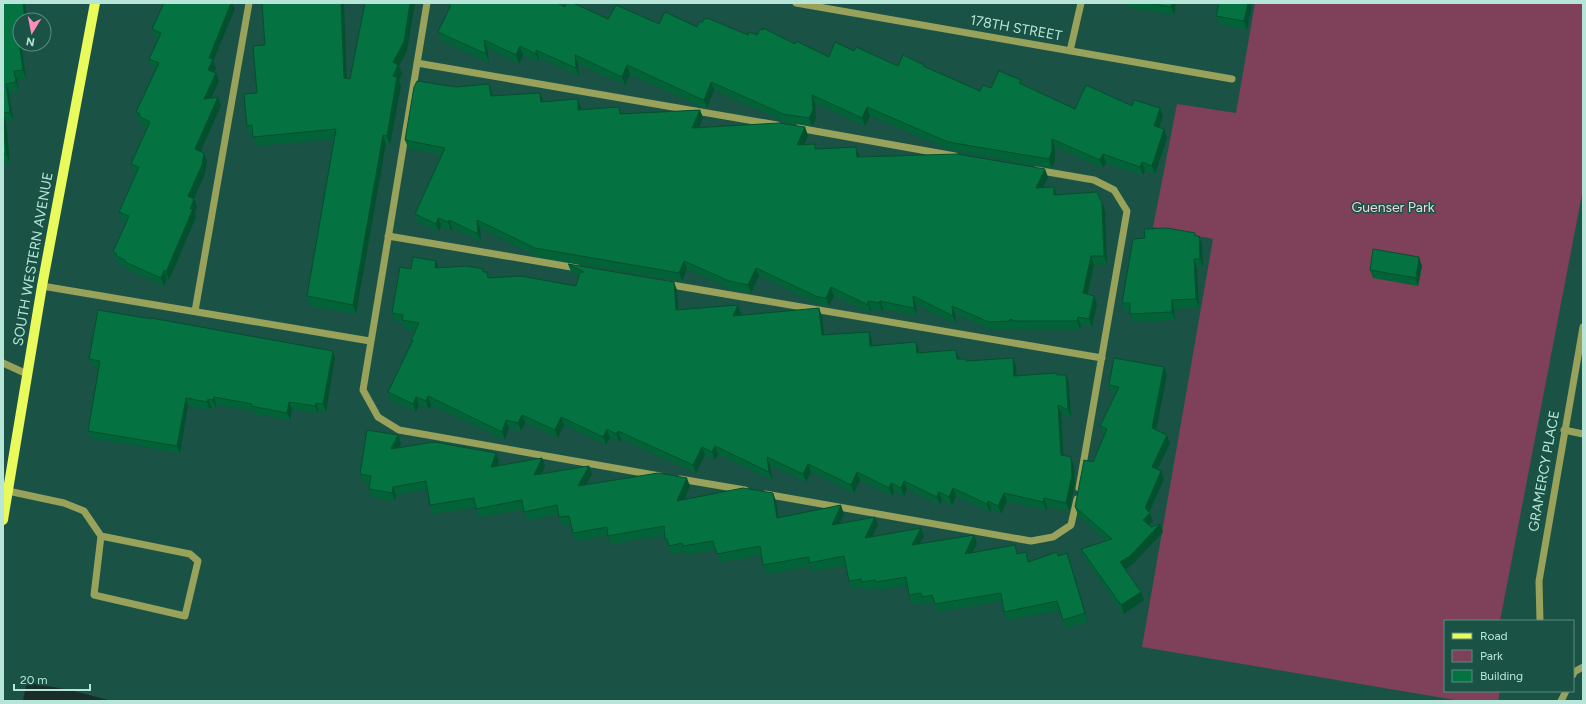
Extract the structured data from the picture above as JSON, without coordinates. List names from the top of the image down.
{
  "streets": {
    "main road": ["SOUTH WESTERN AVENUE"],
    "street": ["178TH STREET", "GRAMERCY PLACE"]
  },
  "parks": ["Guenser Park"],
  "legend": ["Road", "Park", "Building"],
  "scale_bar": "20 m",
  "north": "bottom"
}
